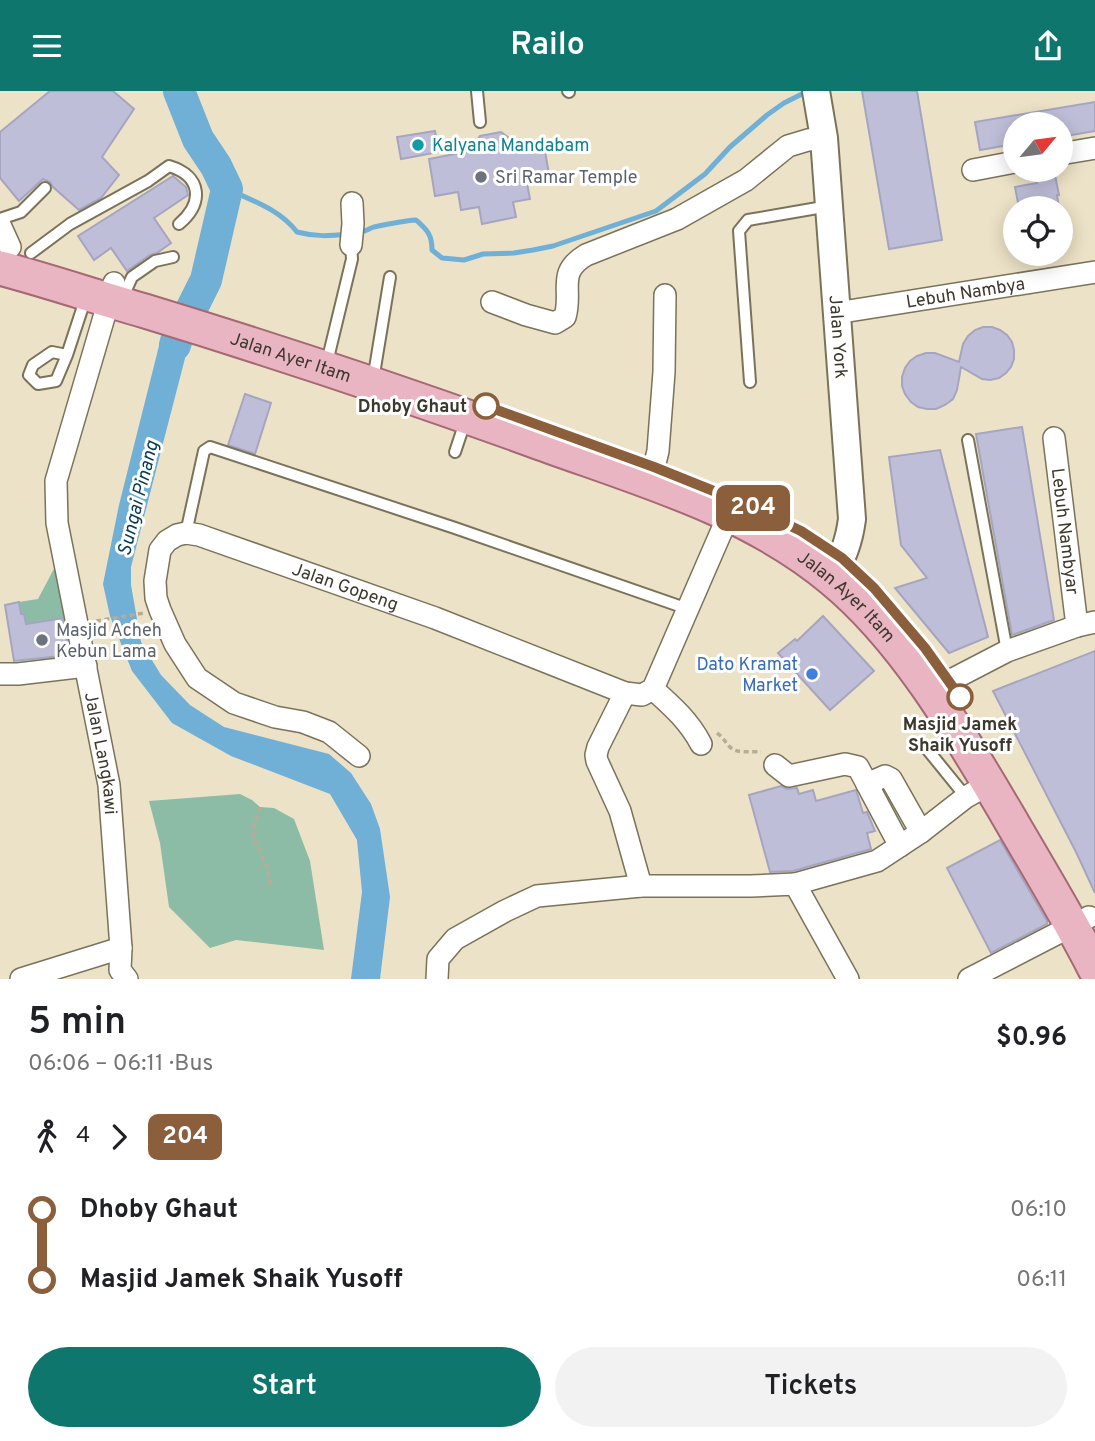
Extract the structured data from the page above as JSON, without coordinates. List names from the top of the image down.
{
  "streets": {
    "main road": ["Jalan Ayer Itam"],
    "street": [
      "Lebuh Nambya",
      "Jalan York",
      "Lebuh Nambyar",
      "Jalan Gopeng",
      "Jalan Langkawi"
    ]
  },
  "crossings": [
    ["Lebuh Nambya", "Jalan York"],
    ["Jalan York", "Jalan Ayer Itam"],
    ["Jalan Ayer Itam", "Jalan Langkawi"]
  ],
  "water": ["Sungai Pinang"],
  "places": [
    "Kalyana Mandabam",
    "Sri Ramar Temple",
    "Dhoby Ghaut",
    "Masjid Acheh Kebun Lama",
    "Dato Kramat Market",
    "Masjid Jamek Shaik Yusoff"
  ],
  "lines": ["bus line 204"],
  "north": "top right",
  "page": {
    "header": "Railo",
    "on_map": "204",
    "heading": ["5 min", "06:06 – 06:11 · Bus", "$0.96"],
    "legs": ["4", "204"],
    "list": [
      {
        "name": "Dhoby Ghaut",
        "value": "06:10"
      },
      {
        "name": "Masjid Jamek Shaik Yusoff",
        "value": "06:11"
      }
    ],
    "buttons": ["Start", "Tickets"]
  }
}
